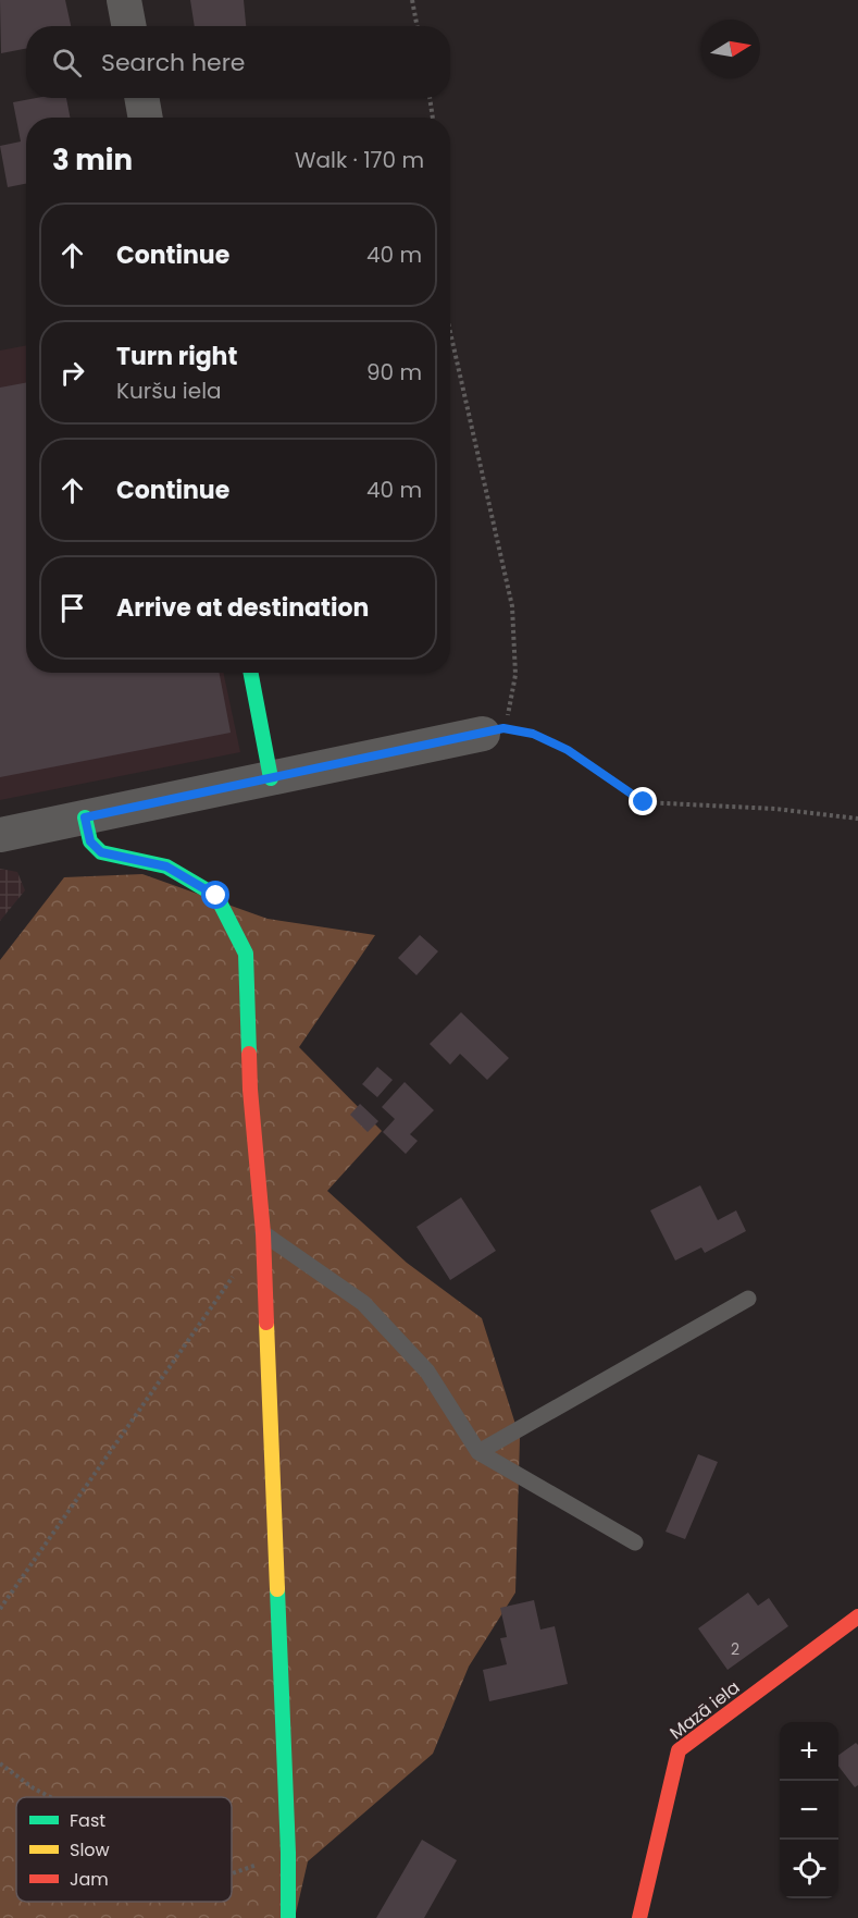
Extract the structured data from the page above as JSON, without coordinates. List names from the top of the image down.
{
  "streets": {
    "street": ["Mazā iela"]
  },
  "house_numbers": ["2"],
  "legend": ["Fast", "Slow", "Jam"],
  "north": "right",
  "page": {
    "search": "Search here",
    "heading": ["3 min", "Walk · 170 m"],
    "list": [
      ["Continue", "40 m"],
      ["Turn right", "Kuršu iela", "90 m"],
      ["Continue", "40 m"],
      "Arrive at destination"
    ],
    "map_buttons": ["+", "−"]
  }
}
